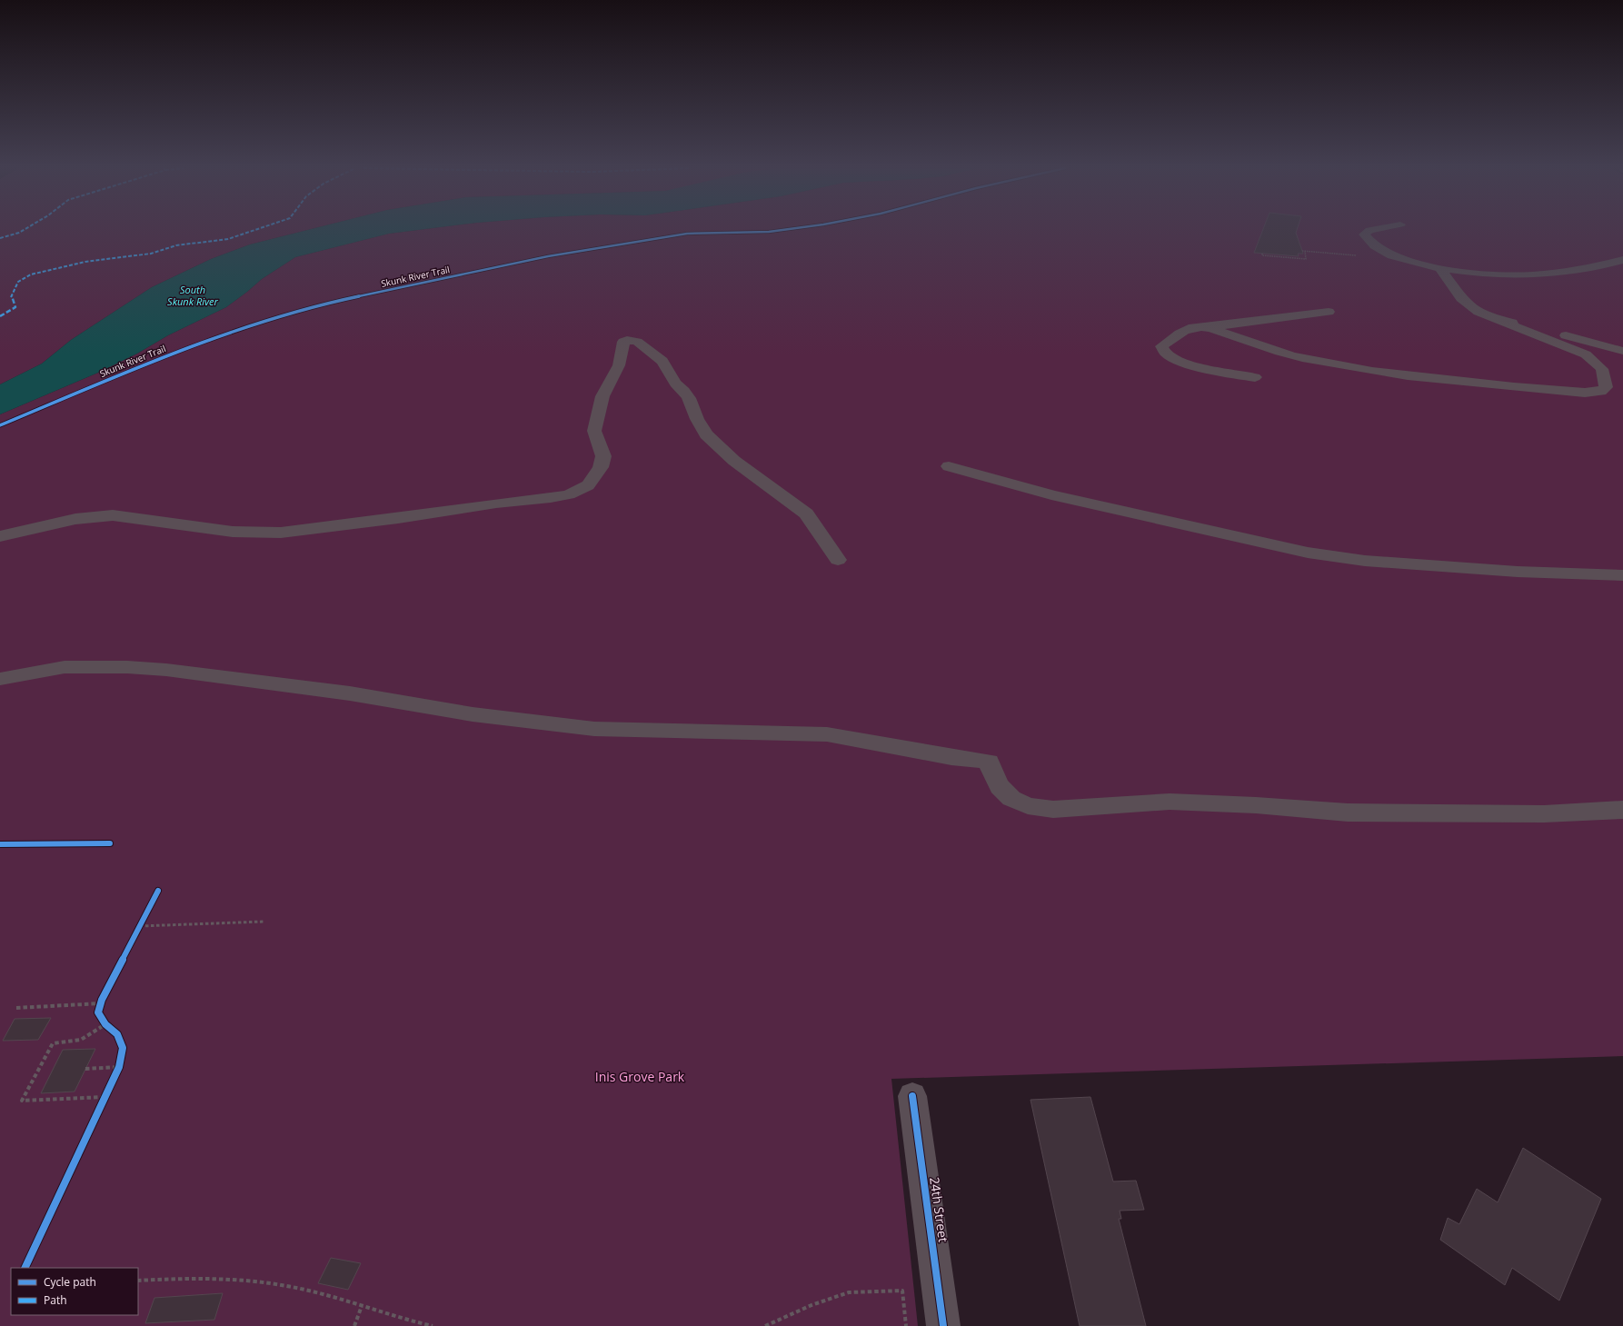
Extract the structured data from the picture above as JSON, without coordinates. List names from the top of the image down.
{
  "streets": {
    "street": ["24th Street"],
    "cycle path": ["Skunk River Trail"]
  },
  "water": ["South Skunk River"],
  "parks": ["Inis Grove Park"],
  "legend": ["Cycle path", "Path"]
}
